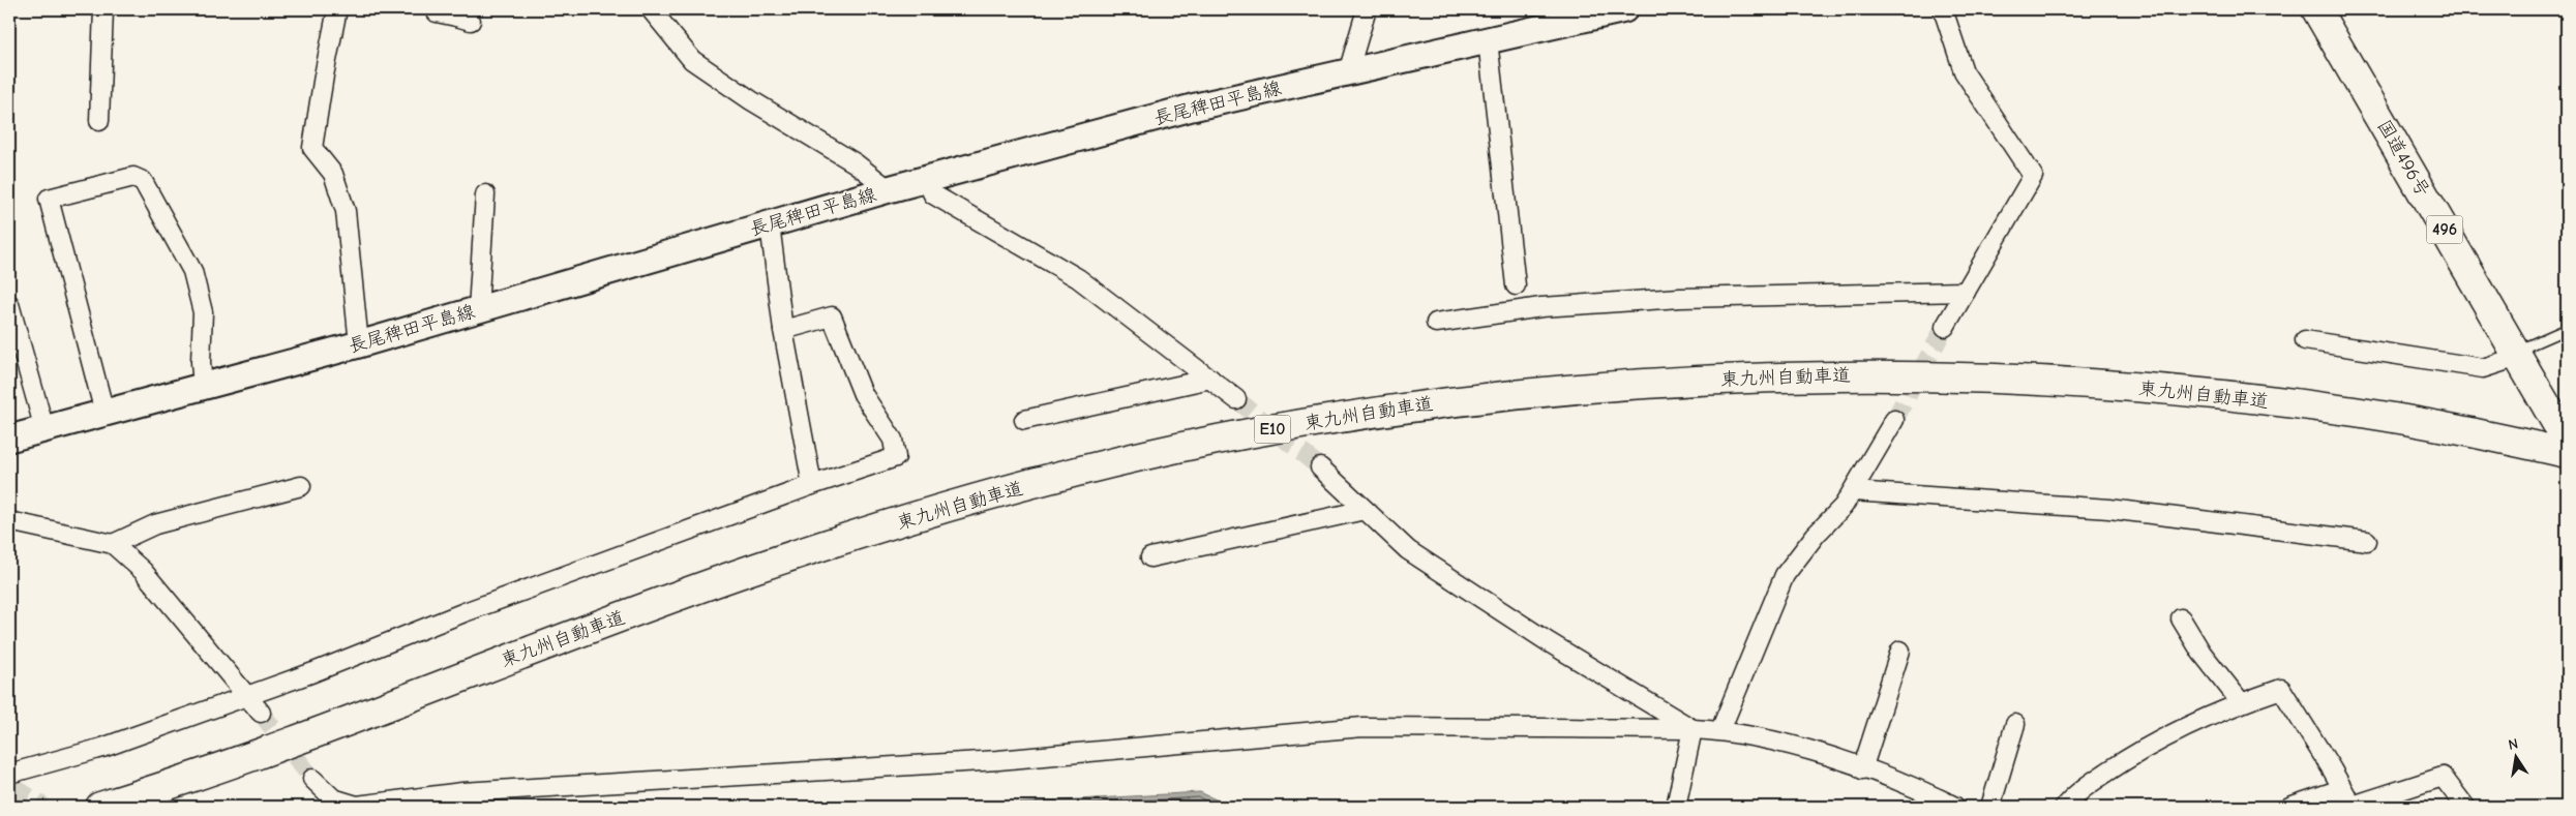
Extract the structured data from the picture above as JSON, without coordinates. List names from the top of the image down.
{
  "streets": {
    "highway": [
      "国道496号",
      "496",
      "東九州自動車道",
      "E10"
    ],
    "main road": ["長尾稗田平島線"]
  },
  "north": "top"
}
